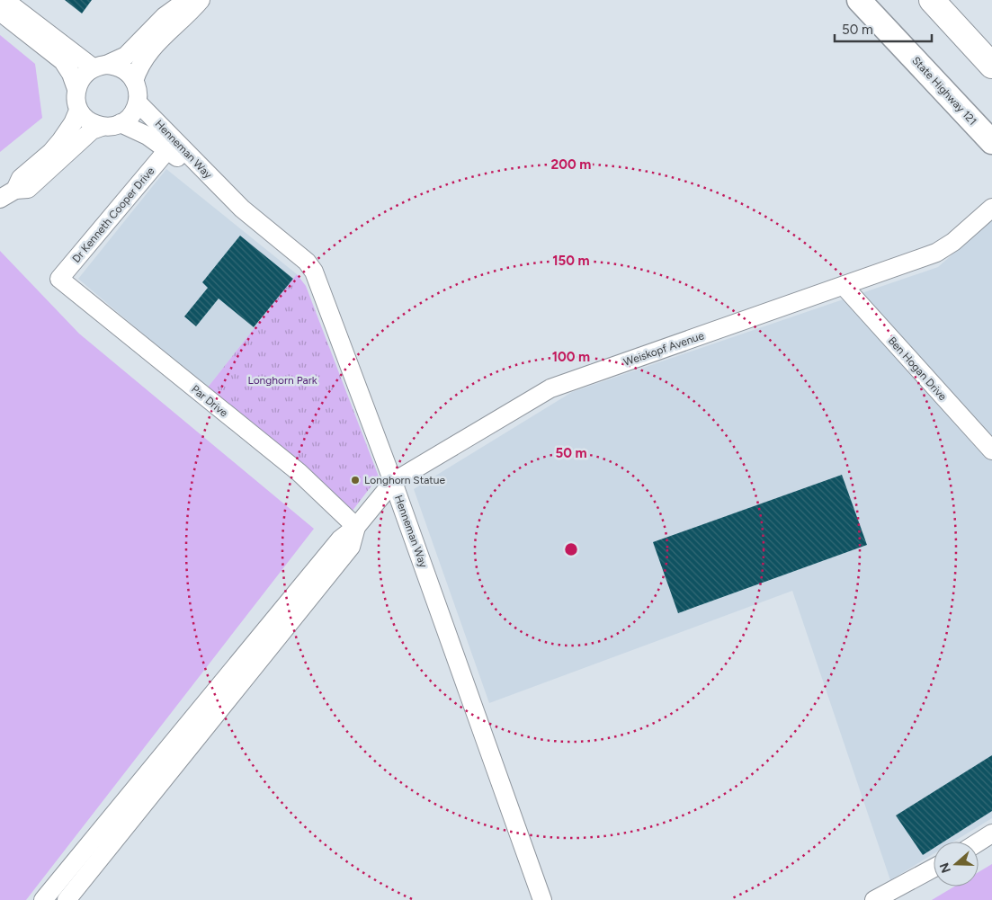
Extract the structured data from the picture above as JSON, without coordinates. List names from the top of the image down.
{
  "streets": {
    "main road": ["State Highway 121"],
    "street": [
      "Henneman Way",
      "Dr Kenneth Cooper Drive",
      "Weiskopf Avenue",
      "Ben Hogan Drive",
      "Par Drive"
    ]
  },
  "crossings": [
    ["Henneman Way", "Dr Kenneth Cooper Drive"],
    ["Henneman Way", "Weiskopf Avenue"],
    ["Dr Kenneth Cooper Drive", "Par Drive"],
    ["Weiskopf Avenue", "Ben Hogan Drive"],
    ["Weiskopf Avenue", "Par Drive"]
  ],
  "parks": ["Longhorn Park"],
  "places": ["Longhorn Statue"],
  "scale_bar": "50 m",
  "north": "left",
  "rings": [
    "200 m",
    "150 m",
    "100 m",
    "50 m"
  ]
}
